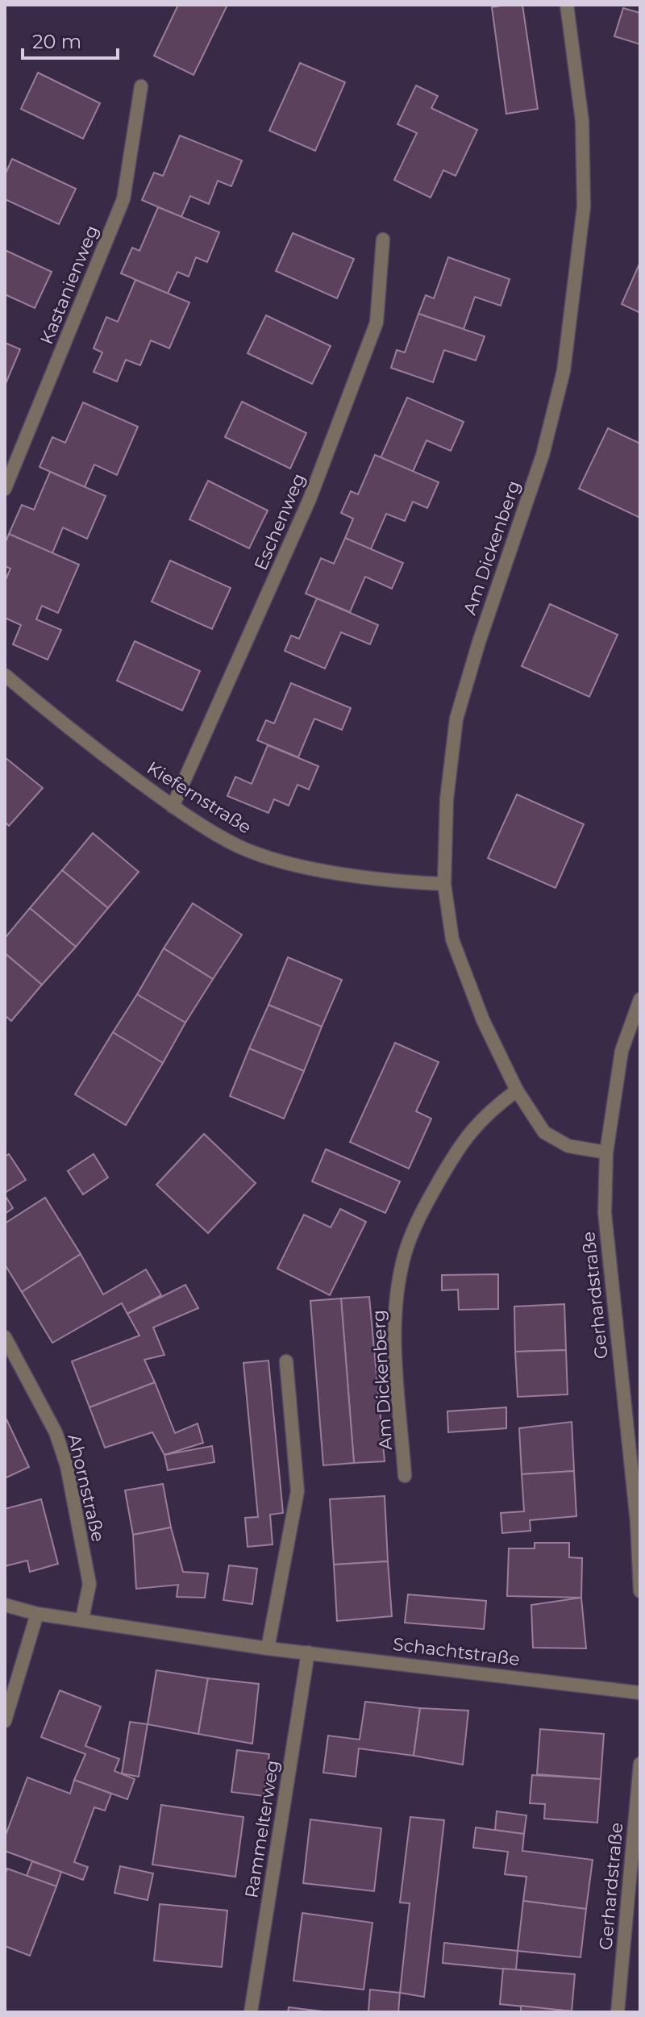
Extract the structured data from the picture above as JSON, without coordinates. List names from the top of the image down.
{
  "streets": {
    "street": [
      "Kastanienweg",
      "Eschenweg",
      "Am Dickenberg",
      "Kiefernstraße",
      "Gerhardstraße",
      "Ahornstraße",
      "Schachtstraße",
      "Rammelterweg"
    ]
  },
  "crossings": [
    ["Eschenweg", "Kiefernstraße"],
    ["Am Dickenberg", "Kiefernstraße"],
    ["Am Dickenberg", "Gerhardstraße"],
    ["Ahornstraße", "Schachtstraße"],
    ["Schachtstraße", "Rammelterweg"]
  ],
  "scale_bar": "20 m"
}
